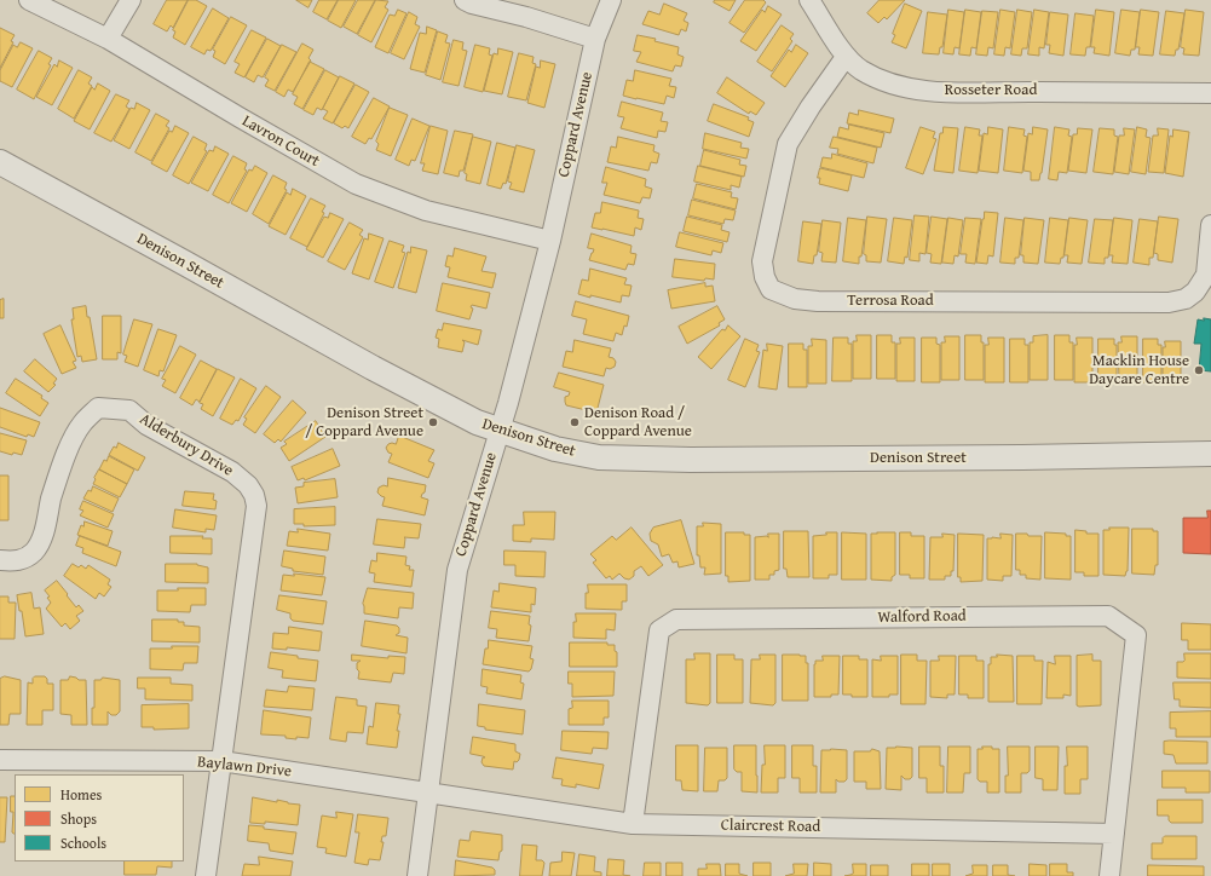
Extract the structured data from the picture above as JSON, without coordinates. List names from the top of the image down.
{
  "streets": {
    "street": [
      "Rosseter Road",
      "Coppard Avenue",
      "Lavron Court",
      "Denison Street",
      "Terrosa Road",
      "Alderbury Drive",
      "Walford Road",
      "Baylawn Drive",
      "Claircrest Road"
    ]
  },
  "crossings": [
    ["Rosseter Road", "Terrosa Road"],
    ["Coppard Avenue", "Lavron Court"],
    ["Coppard Avenue", "Denison Street"],
    ["Coppard Avenue", "Baylawn Drive"],
    ["Coppard Avenue", "Claircrest Road"],
    ["Alderbury Drive", "Baylawn Drive"],
    ["Walford Road", "Claircrest Road"],
    ["Baylawn Drive", "Claircrest Road"]
  ],
  "places": ["Macklin House Daycare Centre", "Denison Street / Coppard Avenue", "Denison Road / Coppard Avenue"],
  "legend": ["Homes", "Shops", "Schools"]
}
